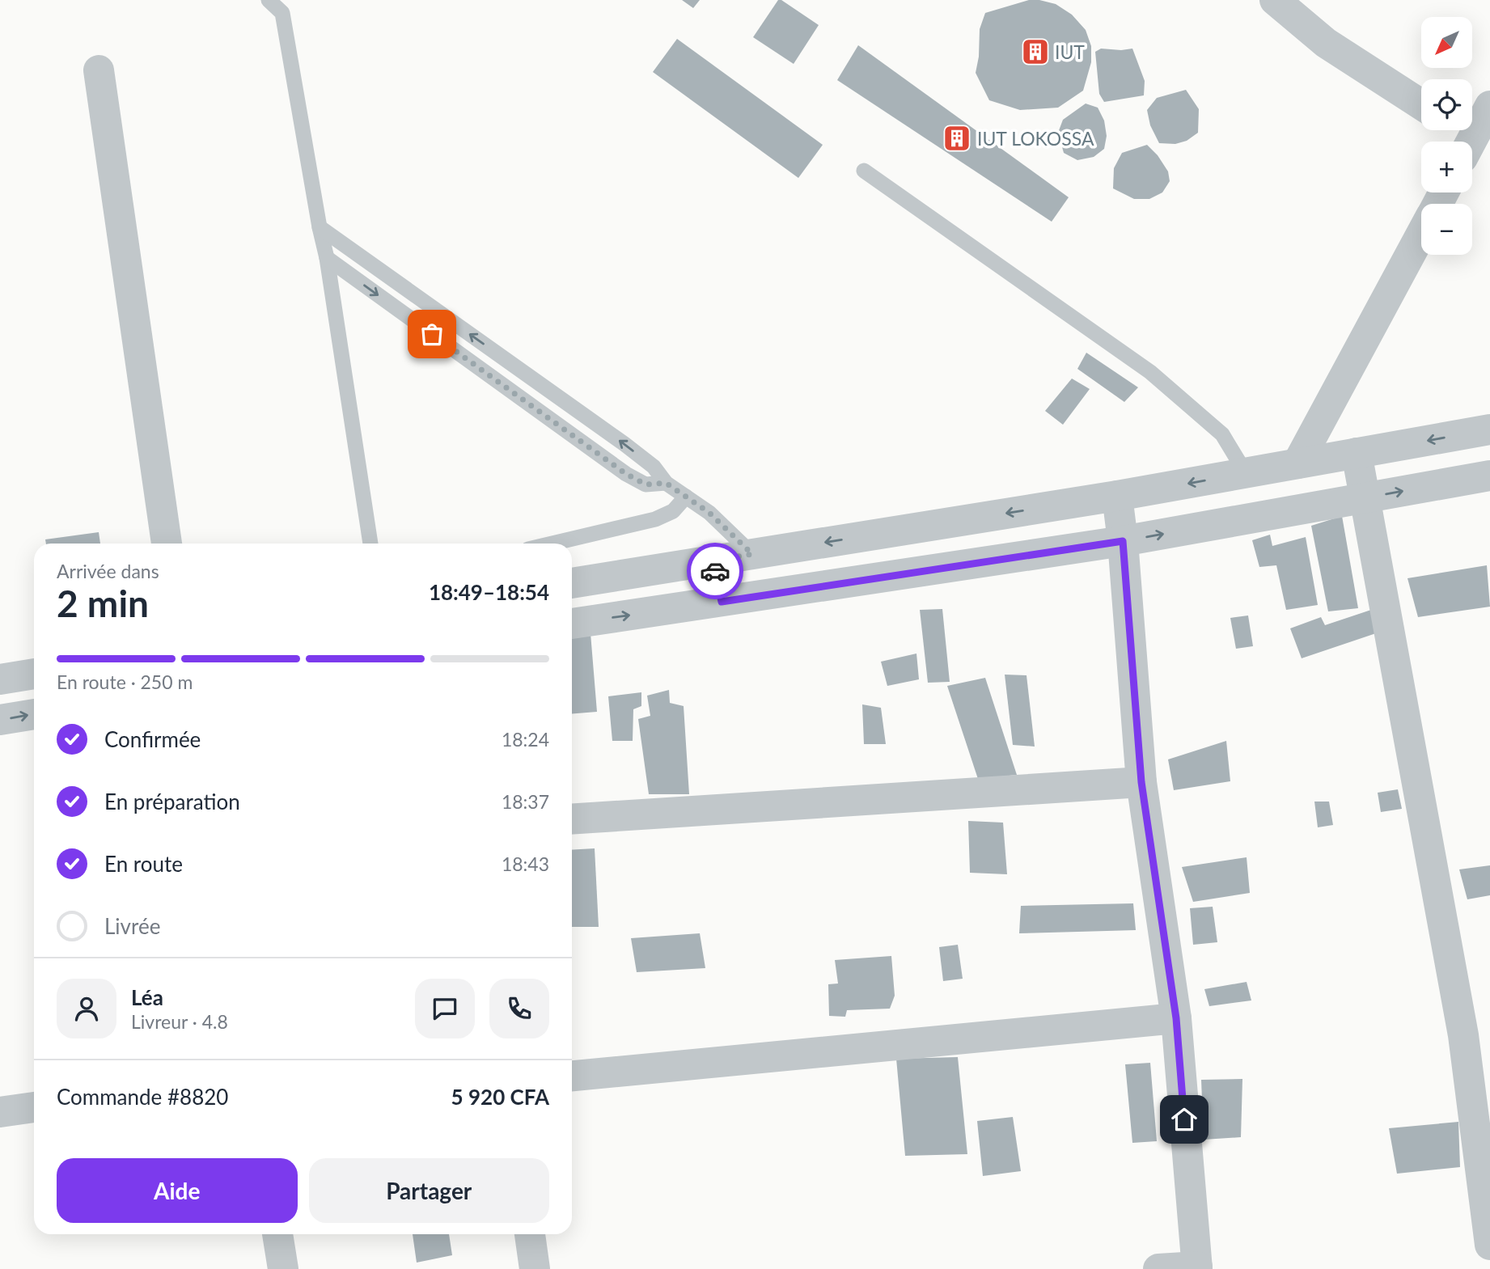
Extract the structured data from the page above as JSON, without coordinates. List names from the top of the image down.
{
  "places": {
    "building": ["IUT", "IUT LOKOSSA"]
  },
  "north": "bottom left",
  "page": {
    "map_buttons": ["+", "−"],
    "heading": ["2 min", "Arrivée dans", "18:49–18:54"],
    "panel": [
      "Léa",
      "Livreur · 4.8",
      "Commande #8820",
      "5 920 CFA"
    ],
    "bar": "En route · 250 m",
    "list": [
      ["Confirmée", "18:24"],
      ["En préparation", "18:37"],
      ["En route", "18:43"],
      "Livrée"
    ],
    "buttons": ["Aide", "Partager"]
  }
}
